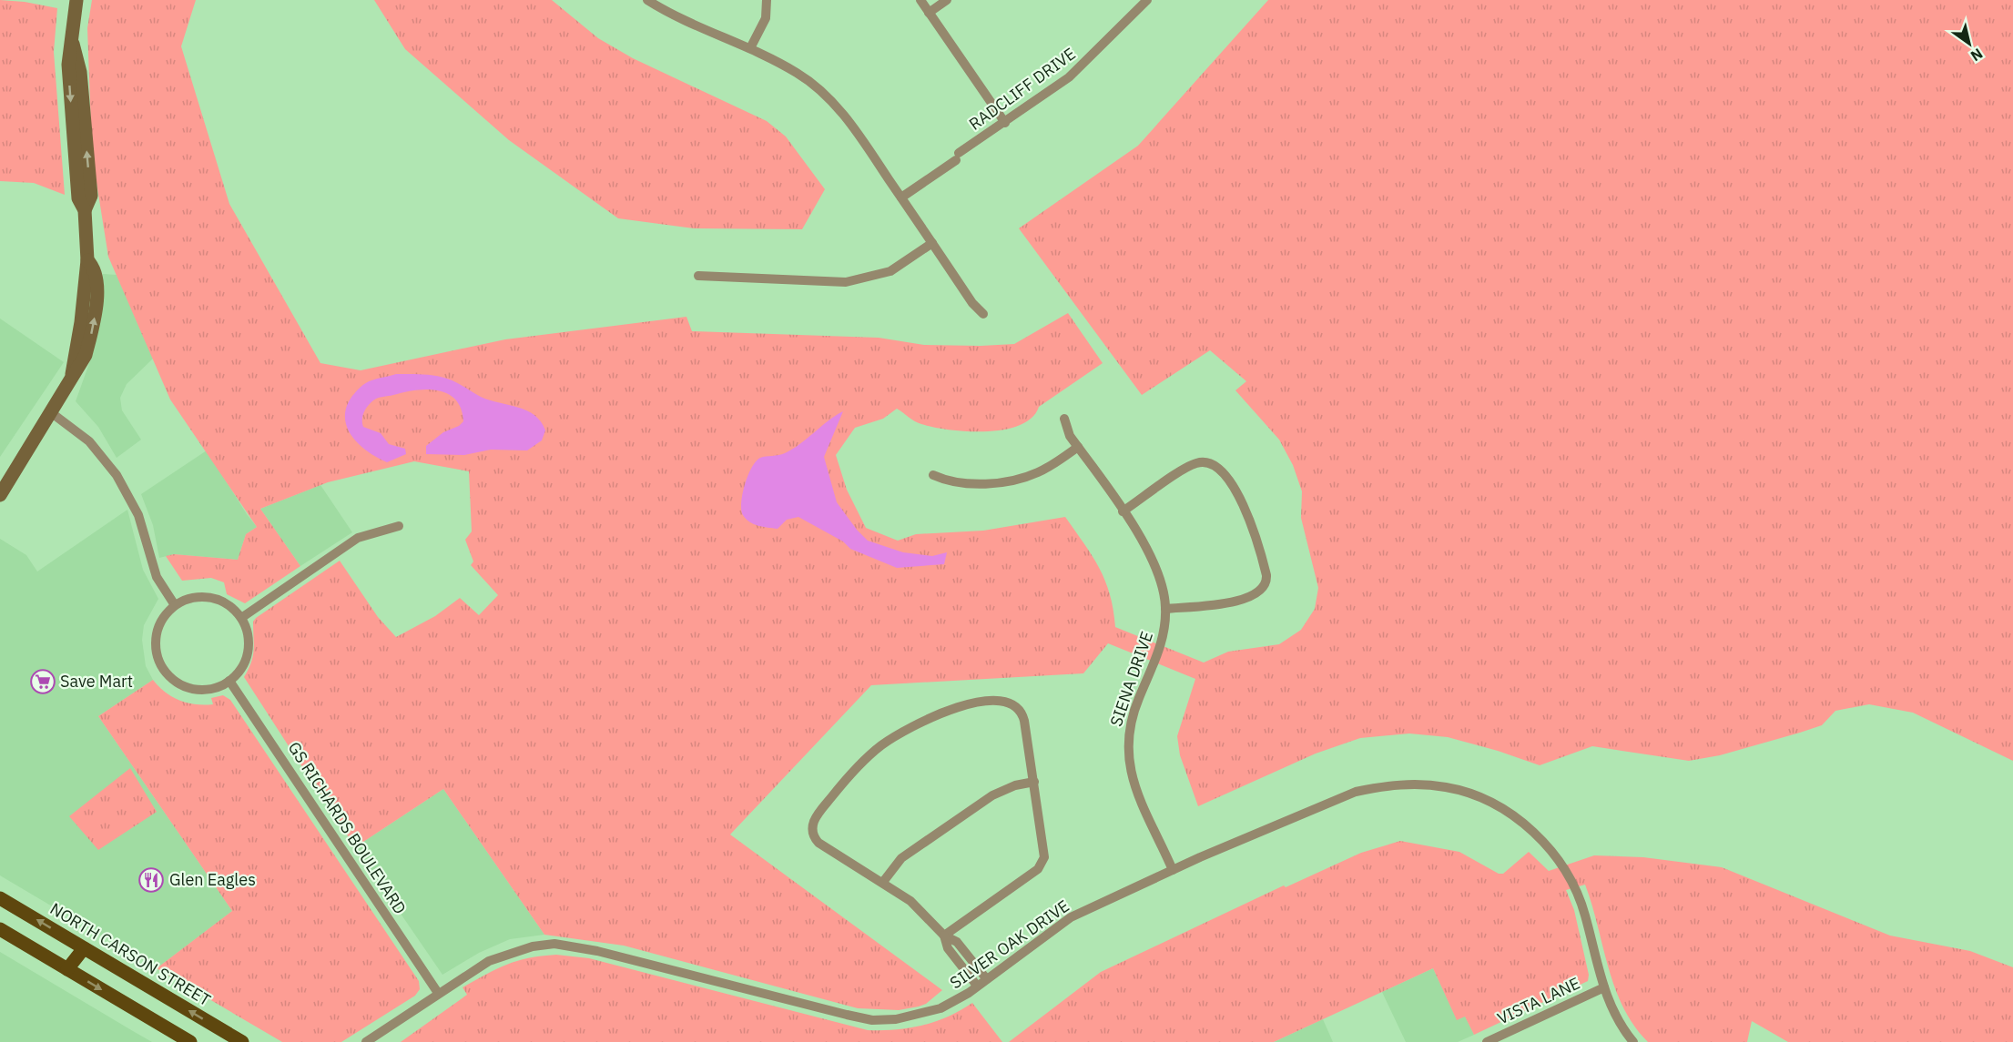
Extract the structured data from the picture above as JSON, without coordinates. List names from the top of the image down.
{
  "streets": {
    "main road": ["NORTH CARSON STREET"],
    "street": [
      "RADCLIFF DRIVE",
      "SIENA DRIVE",
      "GS RICHARDS BOULEVARD",
      "SILVER OAK DRIVE",
      "VISTA LANE"
    ]
  },
  "crossings": [
    ["SIENA DRIVE", "SILVER OAK DRIVE"],
    ["GS RICHARDS BOULEVARD", "SILVER OAK DRIVE"],
    ["SILVER OAK DRIVE", "VISTA LANE"]
  ],
  "places": {
    "supermarket": ["Save Mart"],
    "restaurant": ["Glen Eagles"]
  },
  "north": "bottom right"
}
